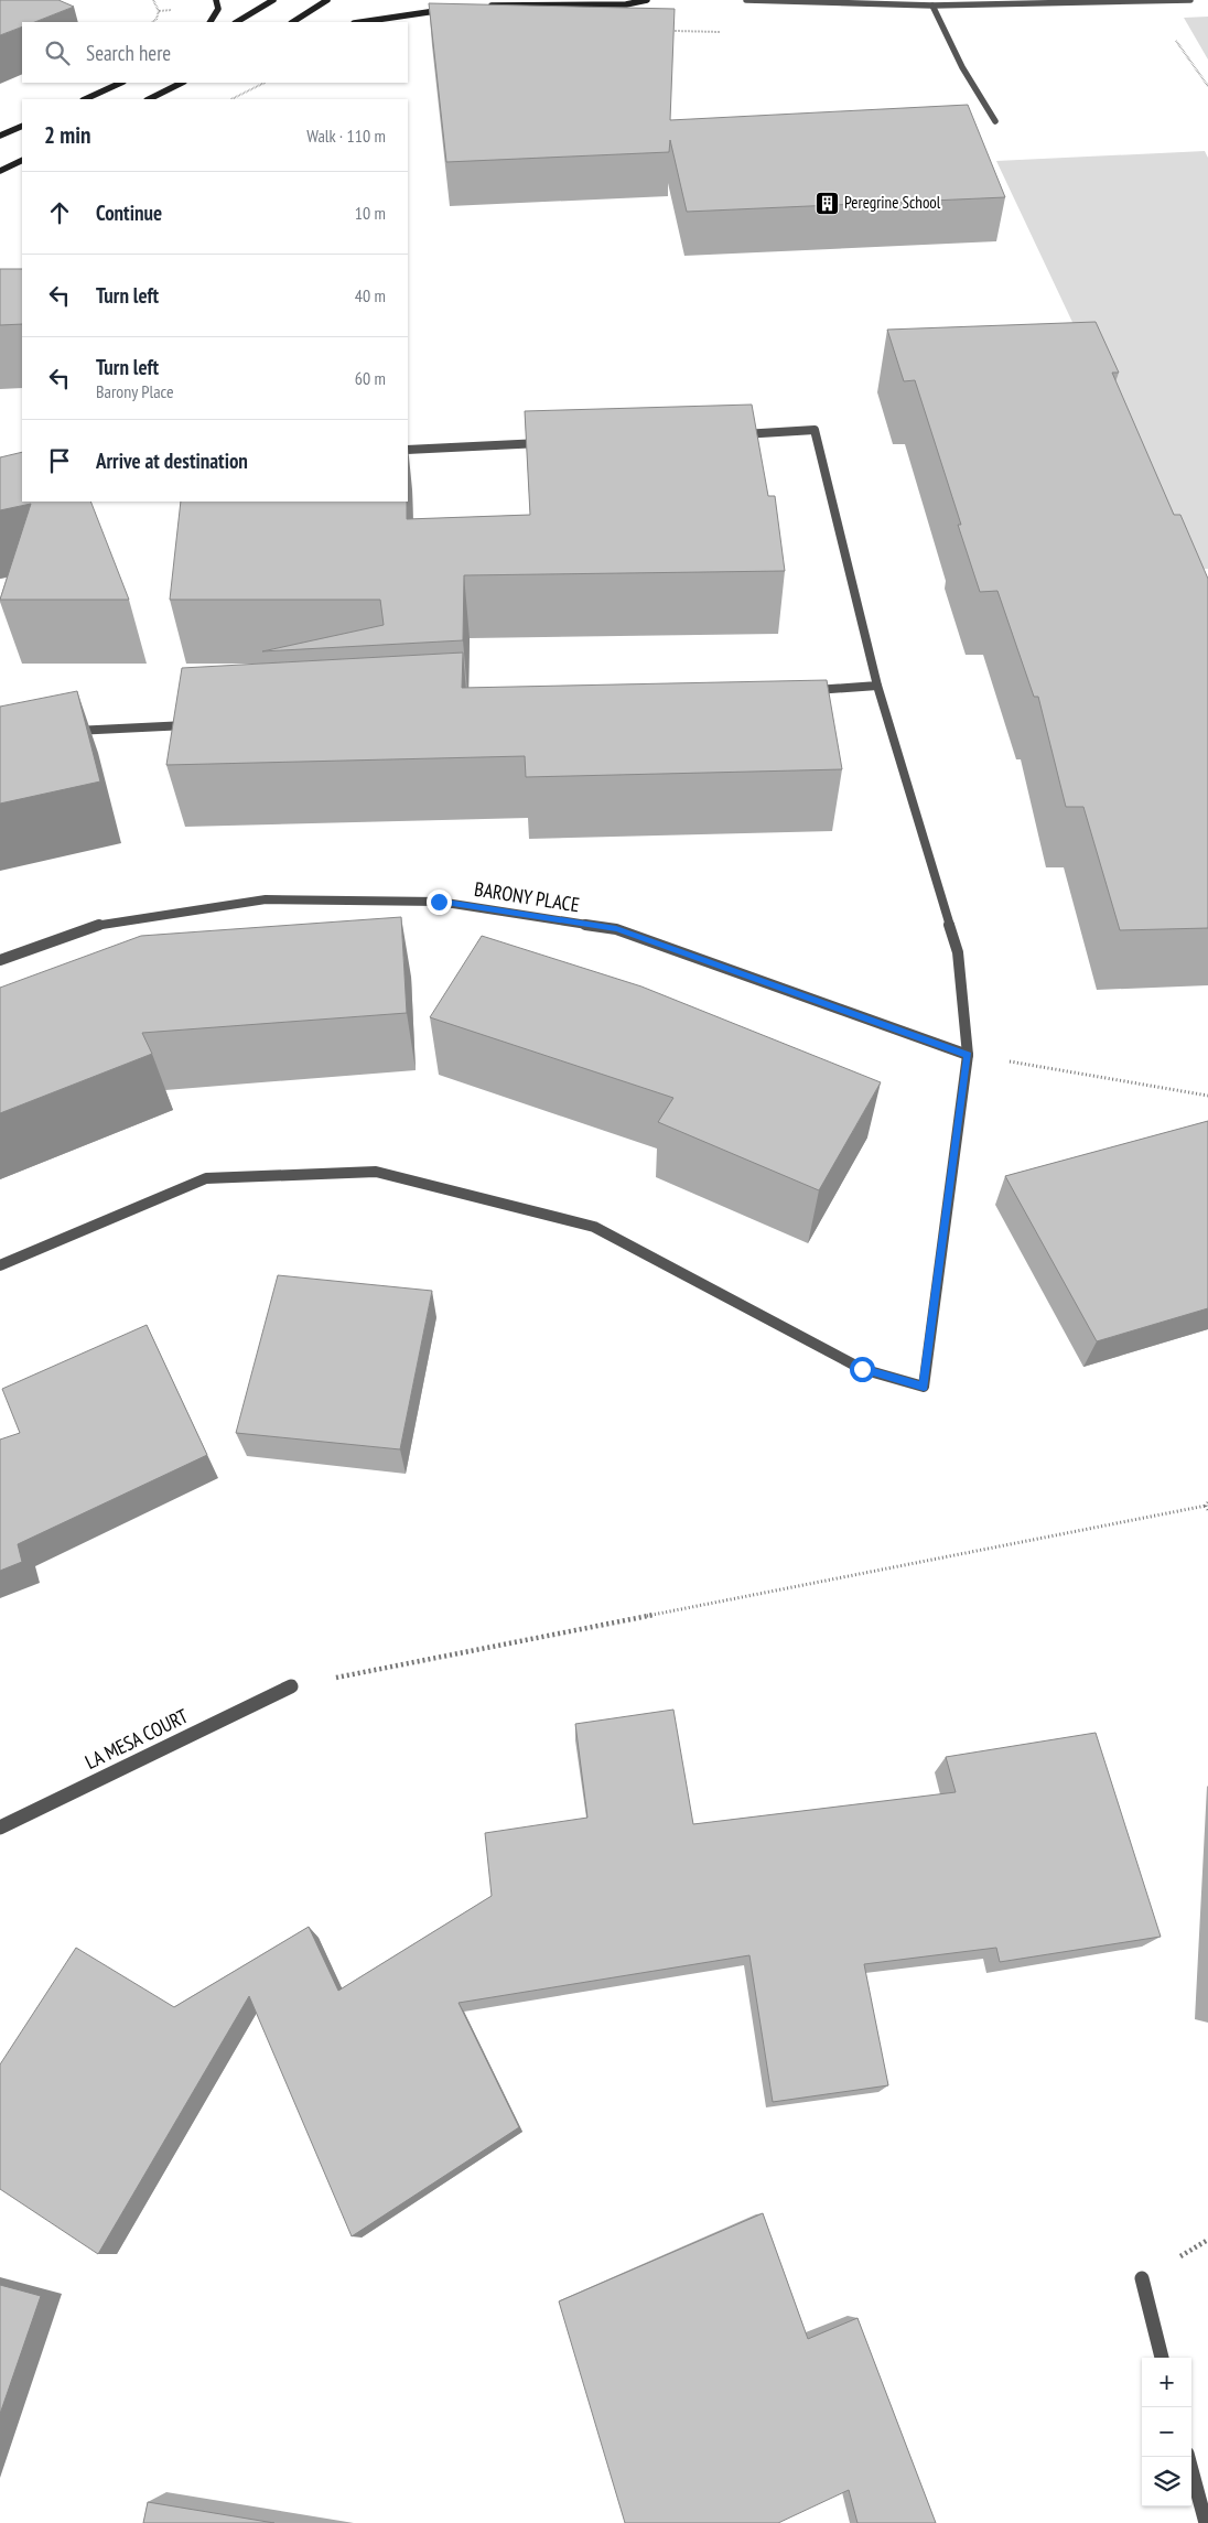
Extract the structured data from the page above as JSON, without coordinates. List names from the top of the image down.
{
  "streets": {
    "street": ["BARONY PLACE", "LA MESA COURT"]
  },
  "places": {
    "building": ["Peregrine School"]
  },
  "page": {
    "search": "Search here",
    "heading": ["2 min", "Walk · 110 m"],
    "list": [
      ["Continue", "10 m"],
      ["Turn left", "40 m"],
      ["Turn left", "Barony Place", "60 m"],
      "Arrive at destination"
    ],
    "map_buttons": ["+", "−"]
  }
}
